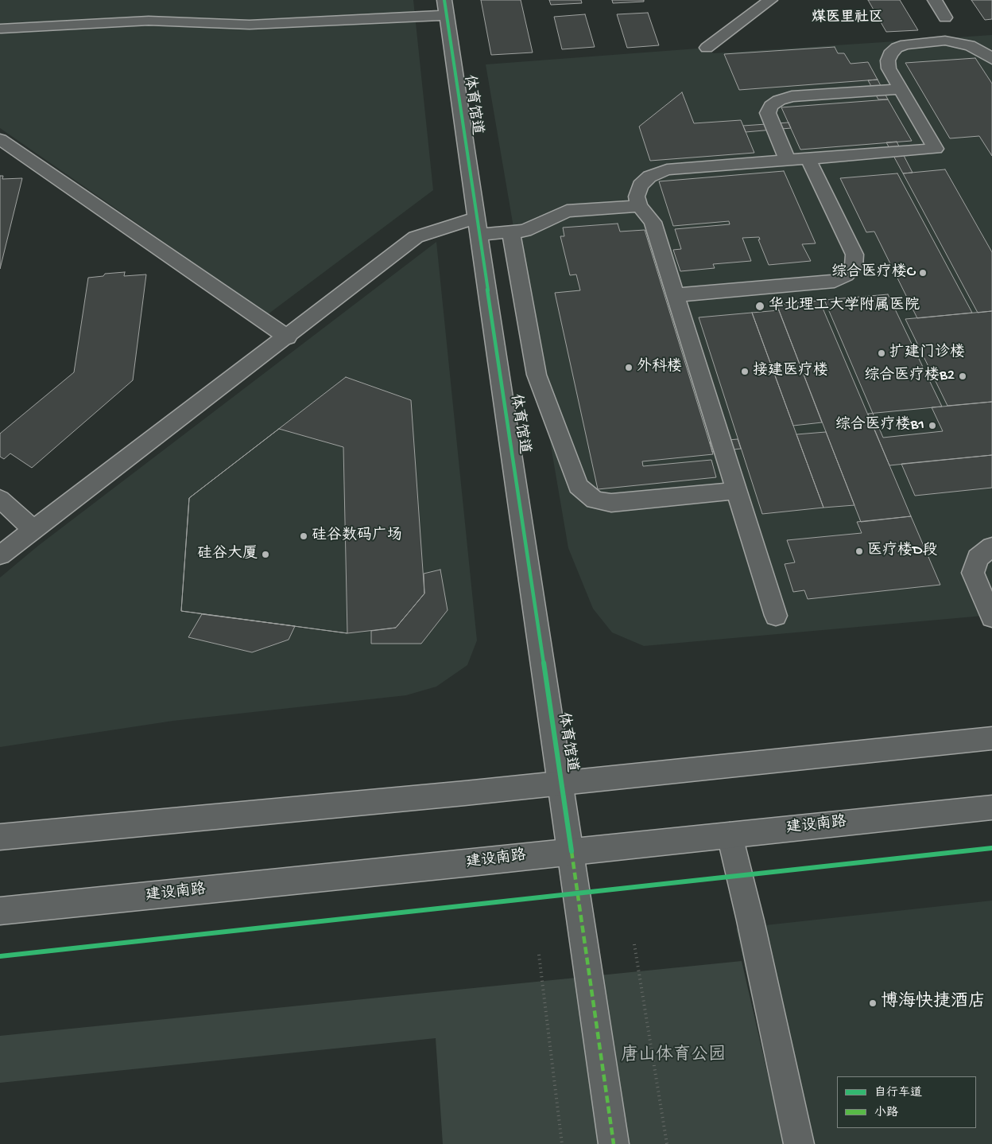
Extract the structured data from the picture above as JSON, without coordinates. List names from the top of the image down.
{
  "streets": {
    "main road": ["体育馆道", "建设南路"]
  },
  "crossings": [
    ["体育馆道", "建设南路"]
  ],
  "districts": ["煤医里社区"],
  "parks": ["唐山体育公园"],
  "places": [
    "综合医疗楼C",
    "华北理工大学附属医院",
    "扩建门诊楼",
    "外科楼",
    "接建医疗楼",
    "综合医疗楼B2",
    "综合医疗楼B1",
    "硅谷数码广场",
    "医疗楼D段",
    "硅谷大厦",
    "博海快捷酒店"
  ],
  "legend": ["自行车道", "小路"]
}
